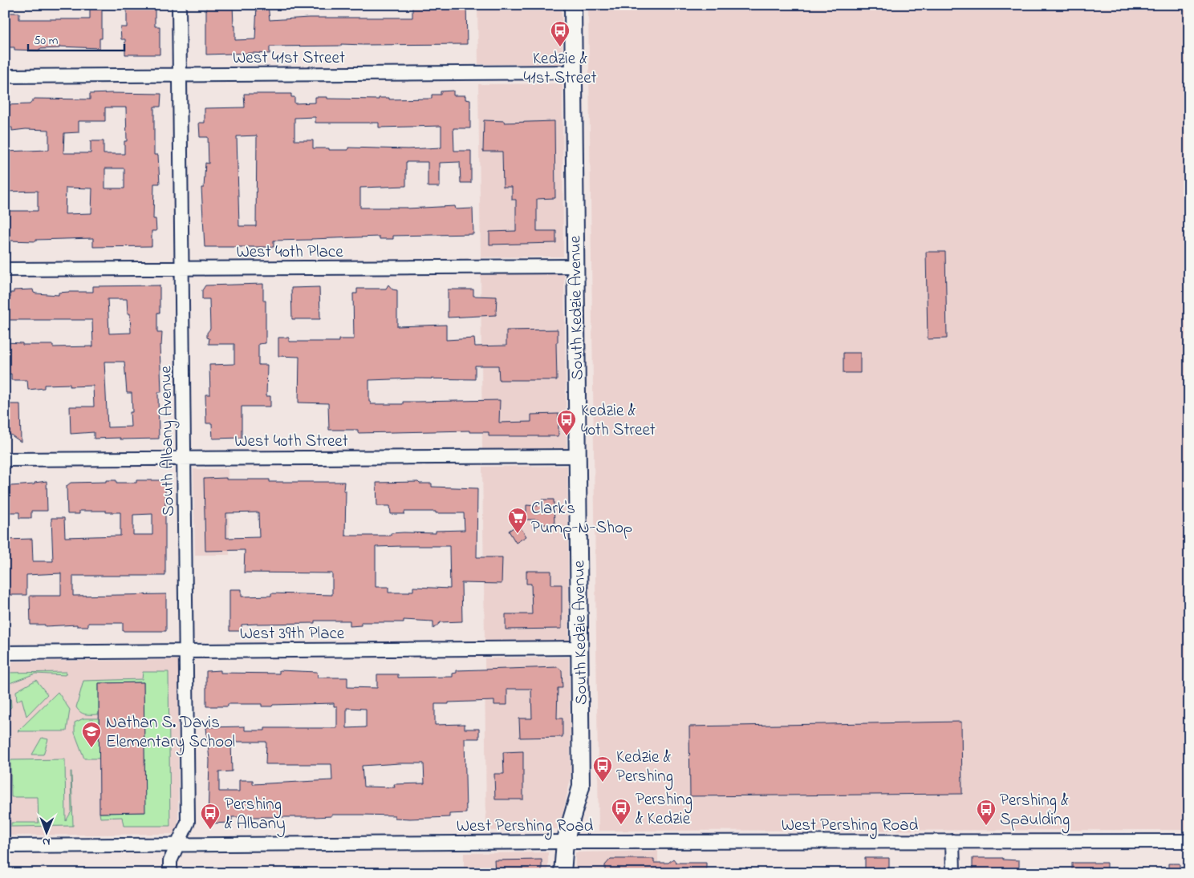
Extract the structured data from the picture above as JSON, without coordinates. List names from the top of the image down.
{
  "streets": {
    "main road": ["South Kedzie Avenue"],
    "street": [
      "West 41st Street",
      "West 40th Place",
      "West 40th Street",
      "South Albany Avenue",
      "West 39th Place",
      "West Pershing Road"
    ]
  },
  "crossings": [
    ["West 41st Street", "South Kedzie Avenue"],
    ["West 41st Street", "South Albany Avenue"],
    ["West 40th Place", "South Kedzie Avenue"],
    ["West 40th Place", "South Albany Avenue"],
    ["South Kedzie Avenue", "West 40th Street"],
    ["South Kedzie Avenue", "West 39th Place"],
    ["South Kedzie Avenue", "West Pershing Road"],
    ["West 40th Street", "South Albany Avenue"],
    ["South Albany Avenue", "West 39th Place"],
    ["South Albany Avenue", "West Pershing Road"]
  ],
  "places": {
    "bus stop": [
      "Kedzie & 41st Street",
      "Kedzie & 40th Street",
      "Kedzie & Pershing",
      "Pershing & Kedzie",
      "Pershing & Spaulding",
      "Pershing & Albany"
    ],
    "supermarket": ["Clark's Pump-N-Shop"],
    "school or university": ["Nathan S. Davis Elementary School"]
  },
  "scale_bar": "50 m",
  "north": "bottom"
}
